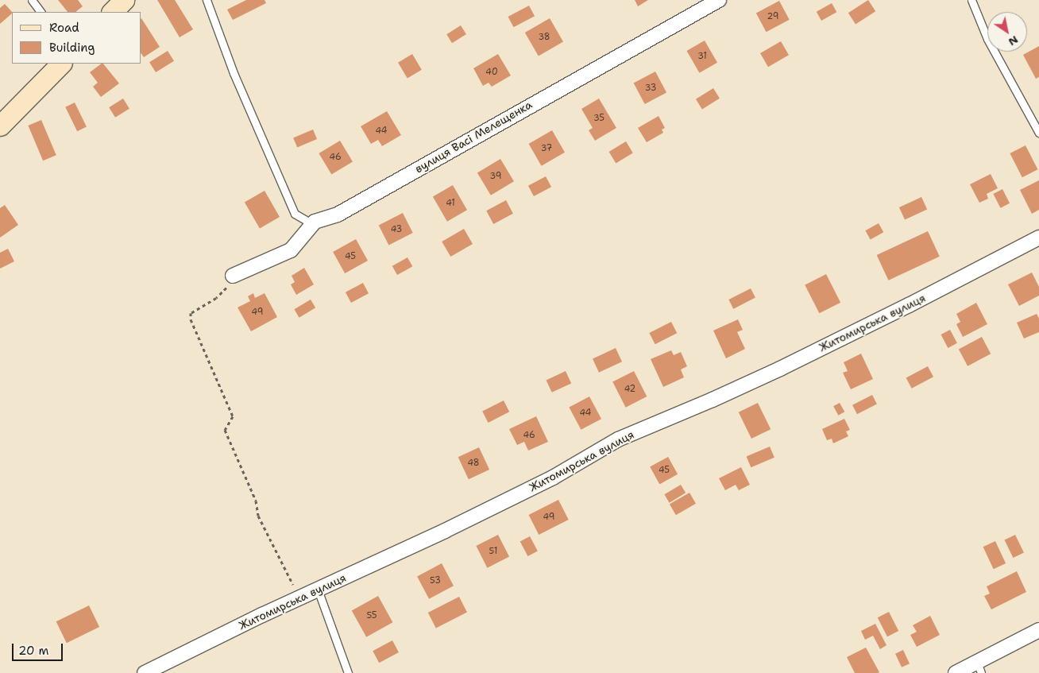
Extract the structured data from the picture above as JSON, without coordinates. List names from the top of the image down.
{
  "streets": {
    "street": ["вулиця Васі Мелещенка", "Житомирська вулиця"]
  },
  "house_numbers": [
    "29",
    "38",
    "31",
    "40",
    "33",
    "35",
    "44",
    "37",
    "46",
    "39",
    "41",
    "43",
    "45",
    "49",
    "42",
    "44",
    "46",
    "48",
    "45",
    "49",
    "51",
    "53",
    "55"
  ],
  "legend": ["Road", "Building"],
  "scale_bar": "20 m",
  "north": "bottom right"
}
